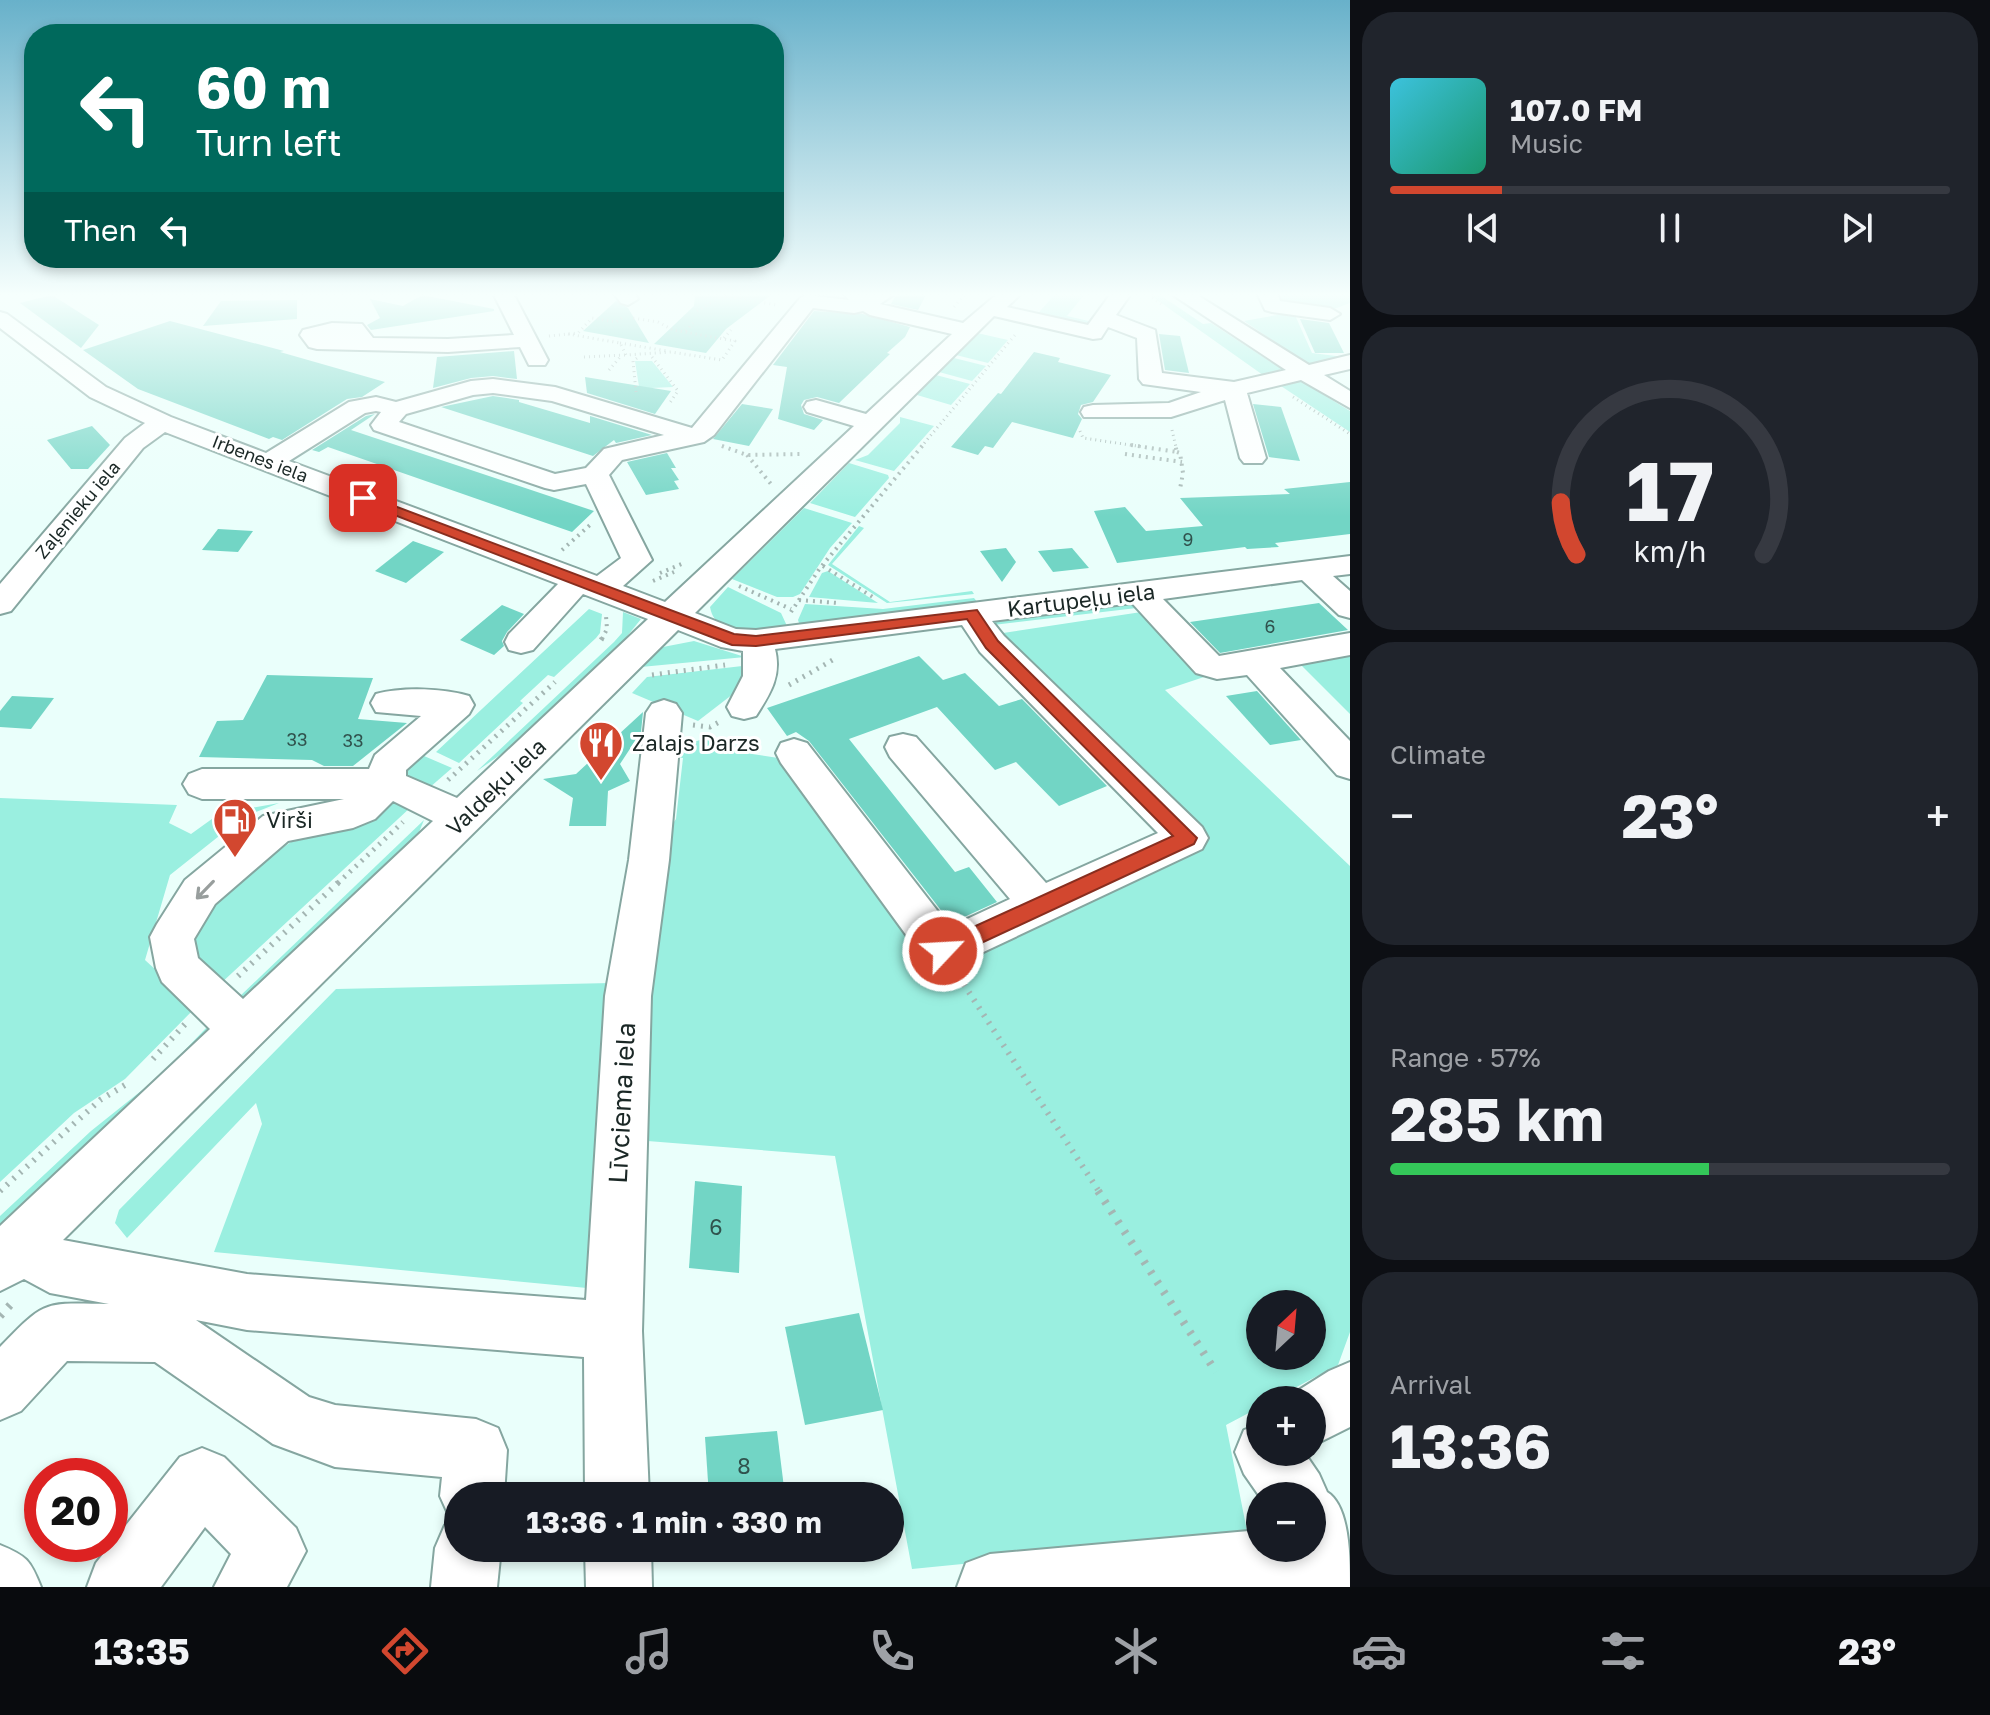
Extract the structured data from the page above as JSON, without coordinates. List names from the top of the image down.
{
  "streets": {
    "street": [
      "Irbenes iela",
      "Zaļenieku iela",
      "Kartupeļu iela",
      "Valdeķu iela",
      "Līvciema iela"
    ]
  },
  "crossings": [
    ["Irbenes iela", "Zaļenieku iela"],
    ["Irbenes iela", "Kartupeļu iela"],
    ["Irbenes iela", "Valdeķu iela"],
    ["Kartupeļu iela", "Valdeķu iela"]
  ],
  "places": {
    "restaurant": ["Zalajs Darzs"],
    "fuel station": ["Virši"]
  },
  "house_numbers": [
    "9",
    "6",
    "33",
    "33",
    "6",
    "8"
  ],
  "north": "top right",
  "page": {
    "turn": ["60 m", "Turn left"],
    "song": ["107.0 FM", "Music"],
    "then": "Then",
    "tile": [
      "Climate",
      ["Range · 57%", "285 km"],
      ["Arrival", "13:36"]
    ],
    "heat": ["−", "23°", "+"],
    "map_buttons": ["+", "−"],
    "limit": "20",
    "trip": "13:36 · 1 min · 330 m",
    "tabs": ["13:35", "23°"],
    "gauge": ["17", "km/h"]
  }
}
